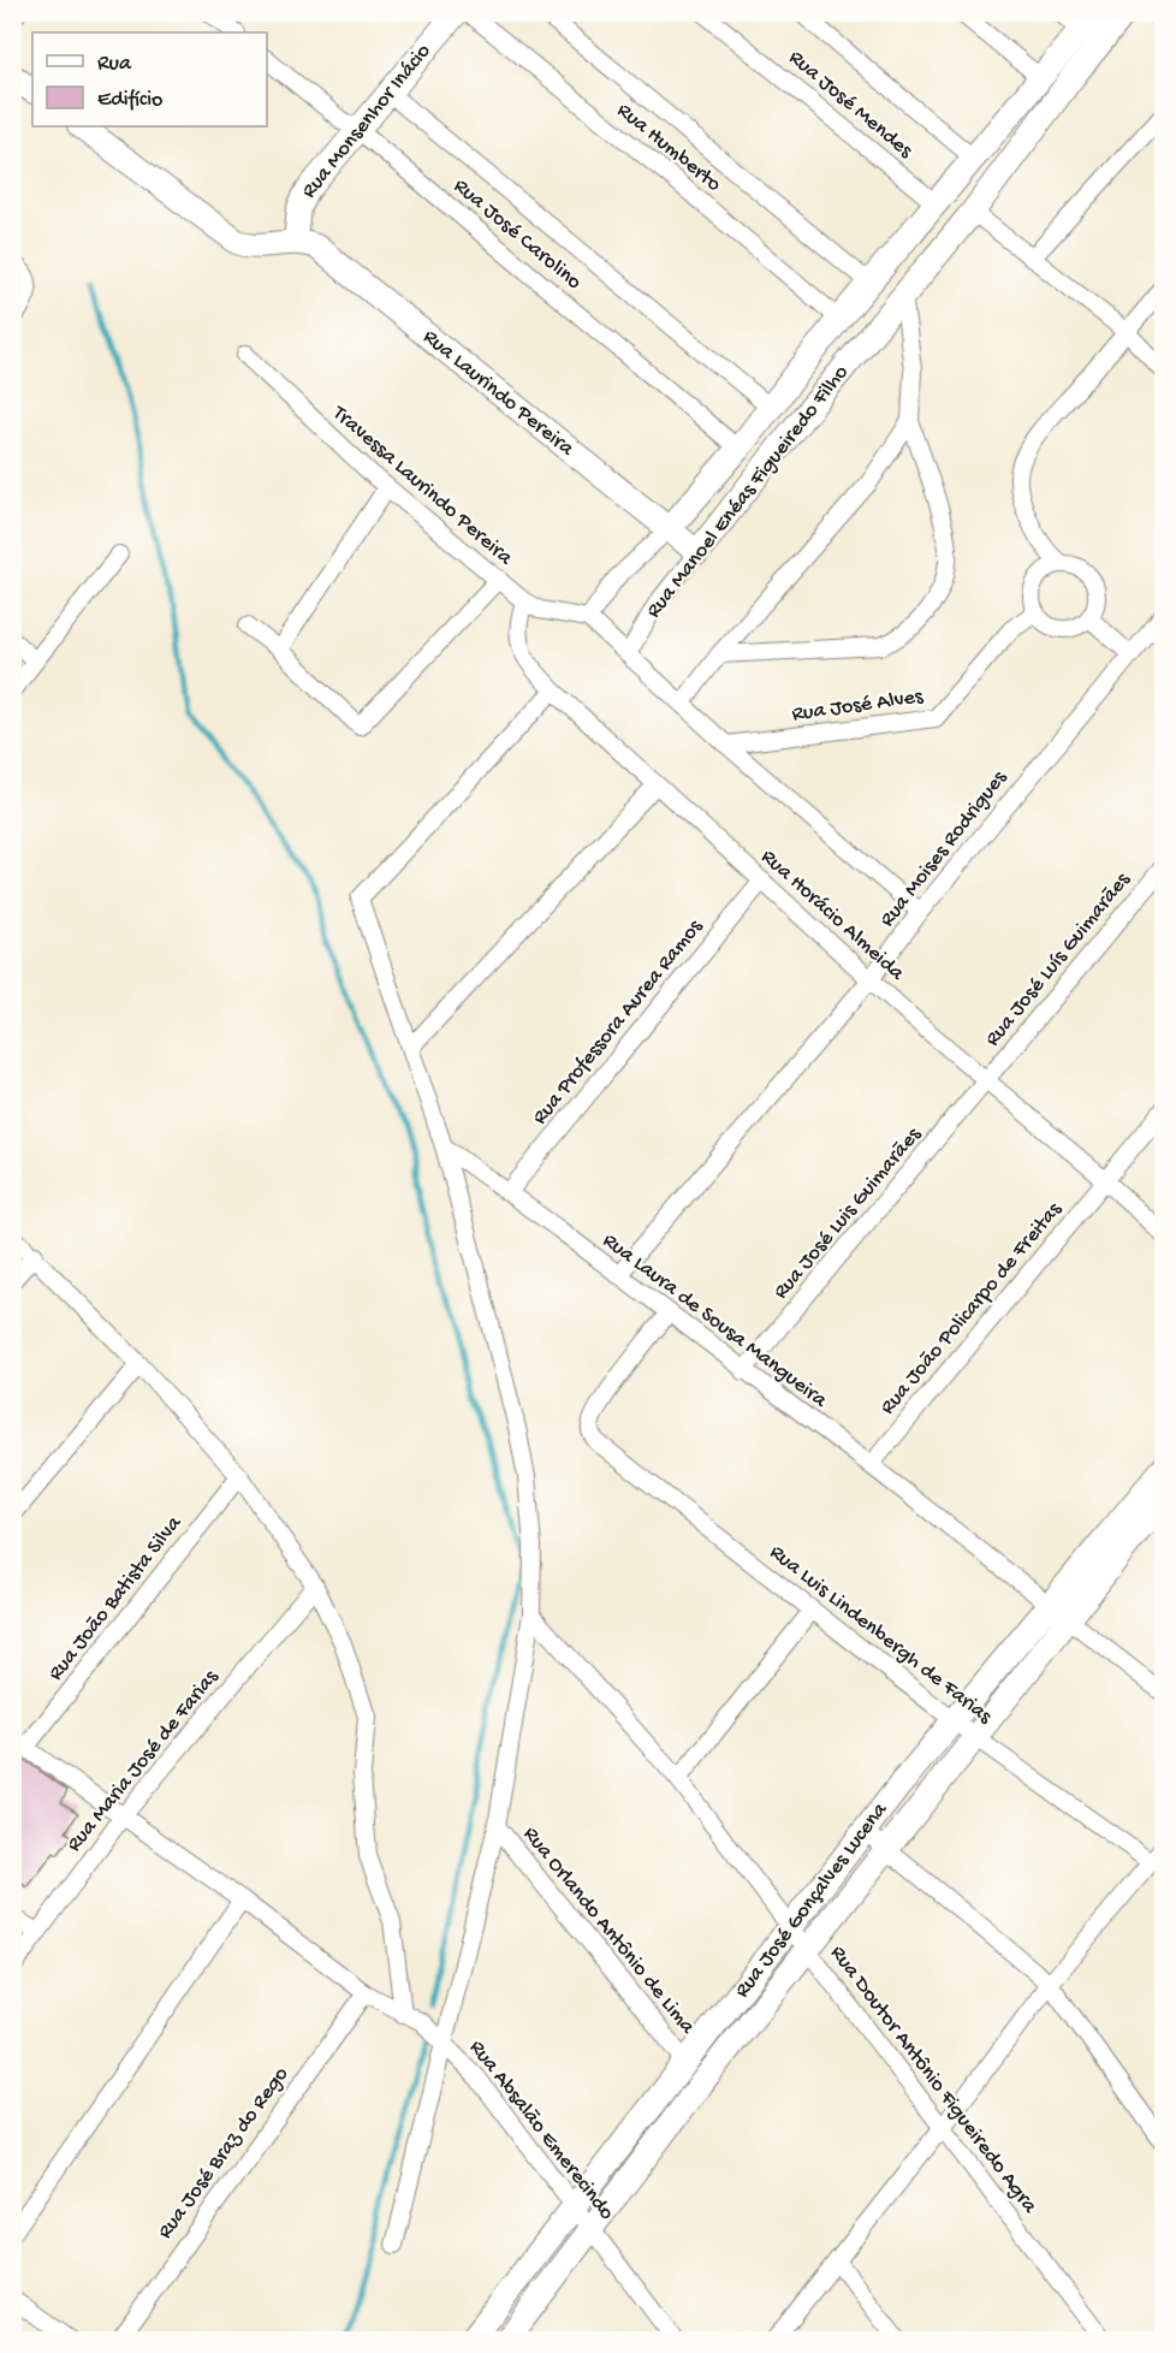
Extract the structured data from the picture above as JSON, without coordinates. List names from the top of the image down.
{
  "streets": {
    "street": [
      "Rua José Mendes",
      "Rua Monsenhor Inácio",
      "Rua Humberto",
      "Rua José Carolino",
      "Rua Laurindo Pereira",
      "Travessa Laurindo Pereira",
      "Rua Manoel Enéas Figueiredo Filho",
      "Rua José Alves",
      "Rua Moises Rodrigues",
      "Rua Horácio Almeida",
      "Rua José Luís Guimarães",
      "Rua Professora Aurea Ramos",
      "Rua José Luis Guimarães",
      "Rua João Policarpo de Freitas",
      "Rua Laura de Sousa Mangueira",
      "Rua João Batista Silva",
      "Rua Luis Lindenbergh de Farias",
      "Rua Maria José de Farias",
      "Rua José Gonçalves Lucena",
      "Rua Orlando Antônio de Lima",
      "Rua Doutor Antônio Figueiredo Agra",
      "Rua Absalão Emerecindo",
      "Rua José Braz do Rego"
    ]
  },
  "crossings": [
    ["Rua José Mendes", "Rua Manoel Enéas Figueiredo Filho"],
    ["Rua Monsenhor Inácio", "Rua José Carolino"],
    ["Rua Monsenhor Inácio", "Rua Laurindo Pereira"],
    ["Rua Humberto", "Rua Manoel Enéas Figueiredo Filho"],
    ["Rua José Carolino", "Rua Manoel Enéas Figueiredo Filho"],
    ["Rua Laurindo Pereira", "Rua Manoel Enéas Figueiredo Filho"],
    ["Travessa Laurindo Pereira", "Rua Manoel Enéas Figueiredo Filho"],
    ["Travessa Laurindo Pereira", "Rua Horácio Almeida"],
    ["Rua Moises Rodrigues", "Rua Horácio Almeida"],
    ["Rua Moises Rodrigues", "Rua Laura de Sousa Mangueira"],
    ["Rua Horácio Almeida", "Rua José Luís Guimarães"],
    ["Rua Horácio Almeida", "Rua Professora Aurea Ramos"],
    ["Rua Horácio Almeida", "Rua José Luis Guimarães"],
    ["Rua Horácio Almeida", "Rua João Policarpo de Freitas"],
    ["Rua José Luís Guimarães", "Rua José Luis Guimarães"],
    ["Rua Professora Aurea Ramos", "Rua Laura de Sousa Mangueira"],
    ["Rua José Luis Guimarães", "Rua Laura de Sousa Mangueira"],
    ["Rua João Policarpo de Freitas", "Rua Laura de Sousa Mangueira"],
    ["Rua Laura de Sousa Mangueira", "Rua Luis Lindenbergh de Farias"],
    ["Rua Laura de Sousa Mangueira", "Rua José Gonçalves Lucena"],
    ["Rua João Batista Silva", "Rua Absalão Emerecindo"],
    ["Rua Luis Lindenbergh de Farias", "Rua José Gonçalves Lucena"],
    ["Rua Maria José de Farias", "Rua Absalão Emerecindo"],
    ["Rua José Gonçalves Lucena", "Rua Orlando Antônio de Lima"],
    ["Rua José Gonçalves Lucena", "Rua Doutor Antônio Figueiredo Agra"],
    ["Rua José Gonçalves Lucena", "Rua Absalão Emerecindo"],
    ["Rua Absalão Emerecindo", "Rua José Braz do Rego"]
  ],
  "legend": ["Rua", "Edifício"]
}
